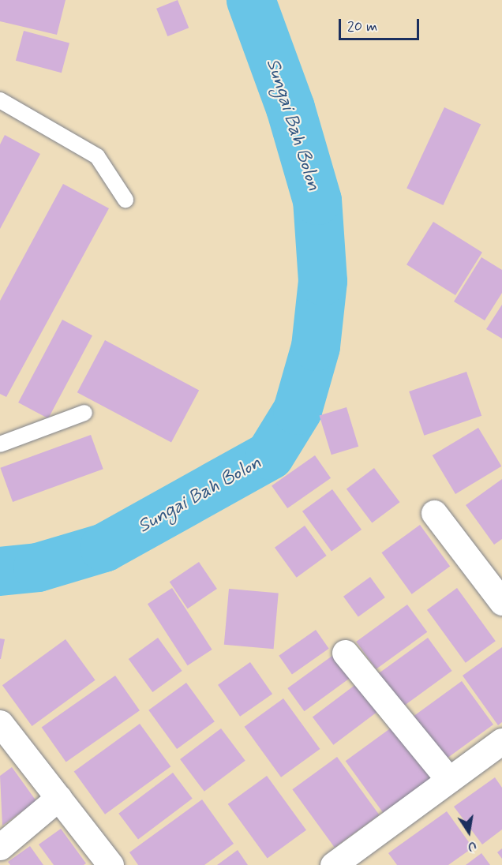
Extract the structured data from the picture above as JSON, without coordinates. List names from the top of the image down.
{
  "water": ["Sungai Bah Bolon"],
  "scale_bar": "20 m",
  "north": "bottom"
}
